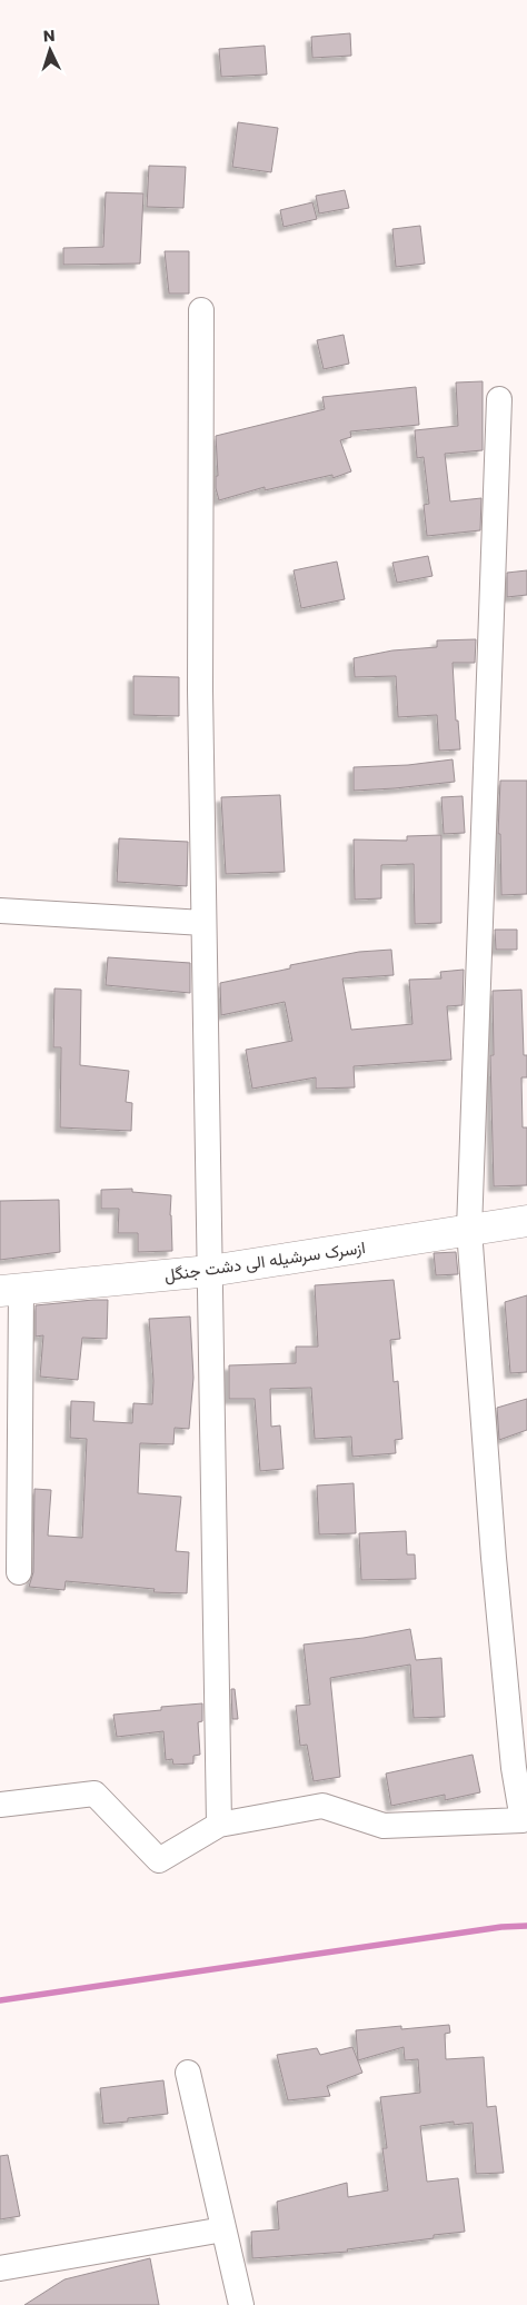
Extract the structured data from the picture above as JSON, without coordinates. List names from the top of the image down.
{
  "streets": {
    "street": ["ازسرک سرشیله الی دشت جنگل"]
  },
  "north": "top"
}
